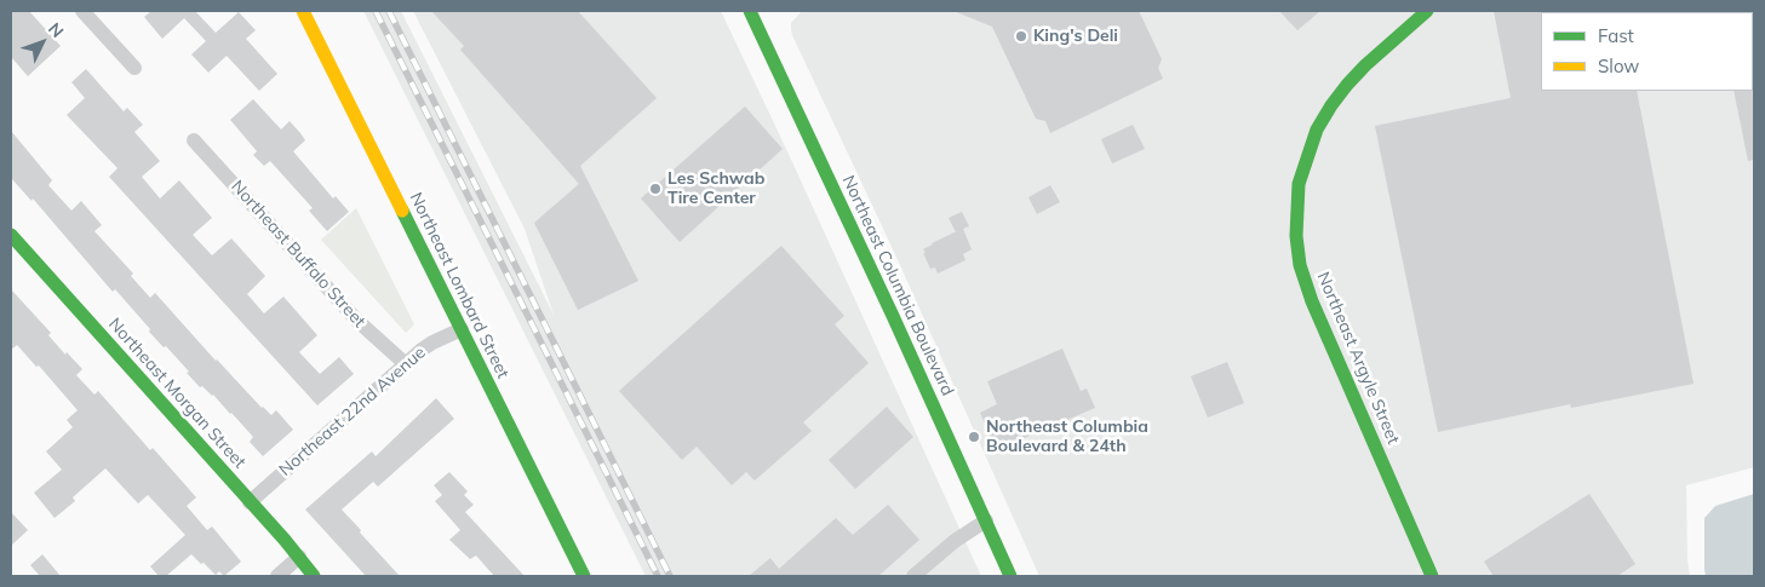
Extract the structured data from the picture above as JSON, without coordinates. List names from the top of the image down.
{
  "streets": {
    "main road": [
      "Northeast Lombard Street",
      "Northeast Columbia Boulevard",
      "Northeast Argyle Street",
      "Northeast Morgan Street"
    ],
    "street": ["Northeast Buffalo Street", "Northeast 22nd Avenue"]
  },
  "crossings": [
    ["Northeast Buffalo Street", "Northeast 22nd Avenue"],
    ["Northeast Lombard Street", "Northeast 22nd Avenue"],
    ["Northeast Morgan Street", "Northeast 22nd Avenue"]
  ],
  "places": ["King's Deli", "Les Schwab Tire Center", "Northeast Columbia Boulevard & 24th"],
  "legend": ["Fast", "Slow"],
  "north": "top right"
}
